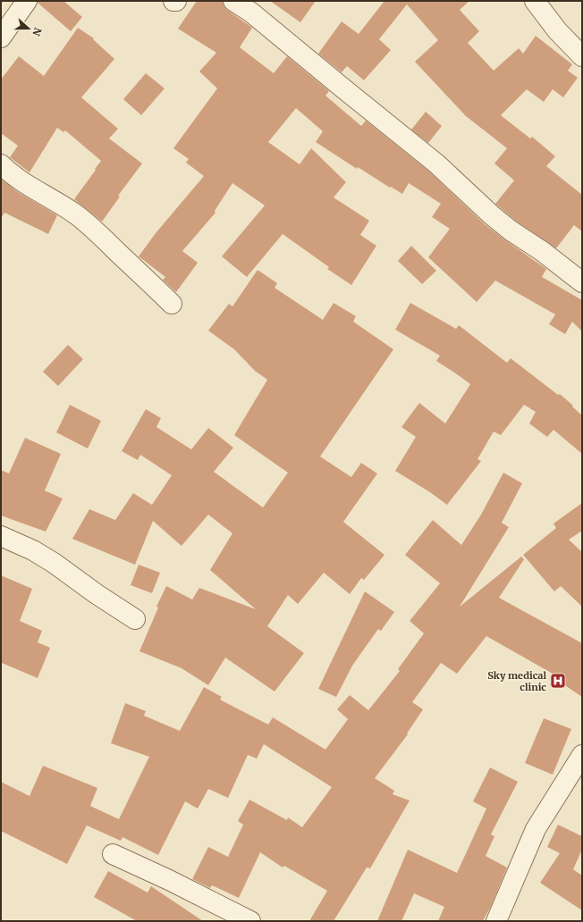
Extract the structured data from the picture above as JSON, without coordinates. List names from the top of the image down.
{
  "places": {
    "hospital": ["Sky medical clinic"]
  },
  "north": "right"
}
